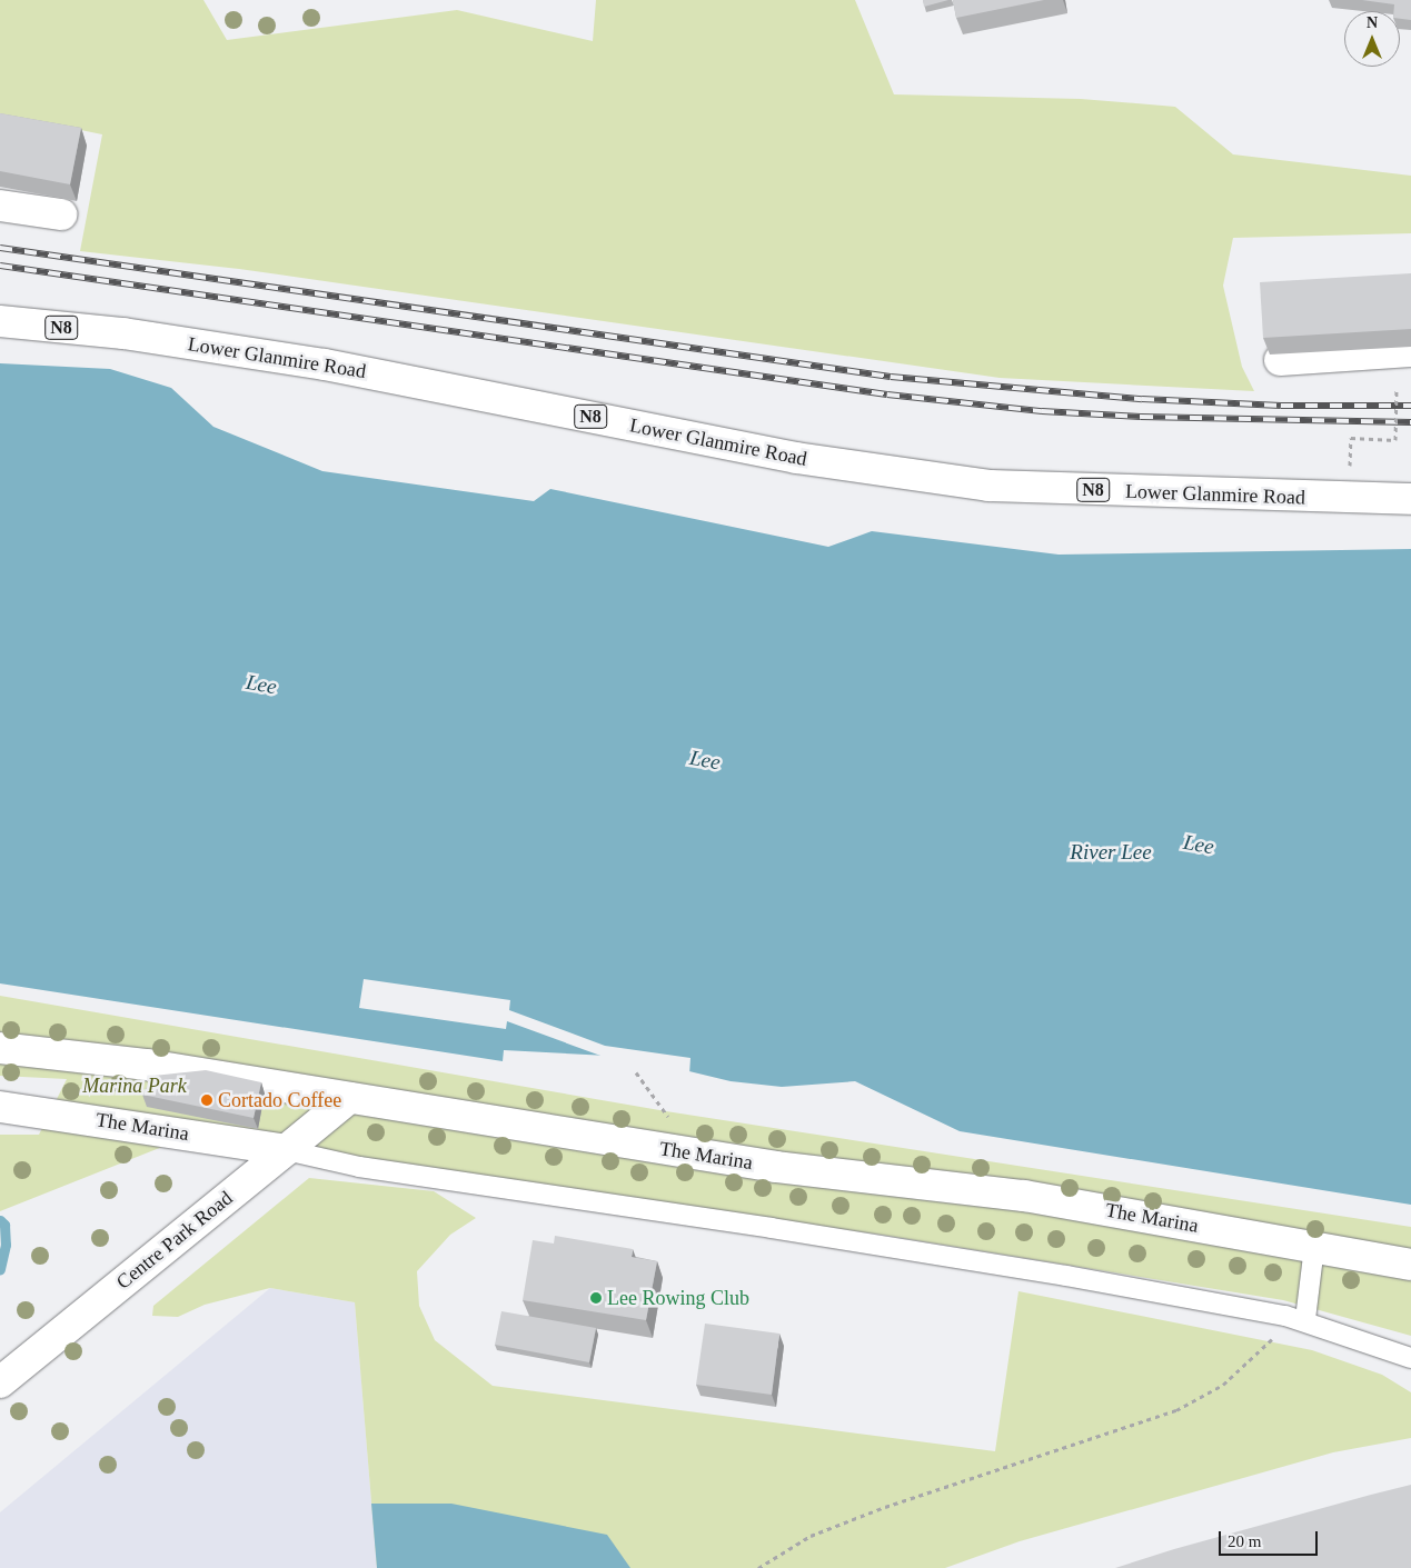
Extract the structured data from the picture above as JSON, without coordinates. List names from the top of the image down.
{
  "streets": {
    "main road": [
      "N8",
      "Lower Glanmire Road",
      "The Marina",
      "Centre Park Road"
    ]
  },
  "crossings": [
    ["The Marina", "Centre Park Road"]
  ],
  "water": ["Lee", "River Lee"],
  "parks": ["Marina Park"],
  "places": ["Cortado Coffee", "Lee Rowing Club"],
  "scale_bar": "20 m",
  "north": "top"
}
